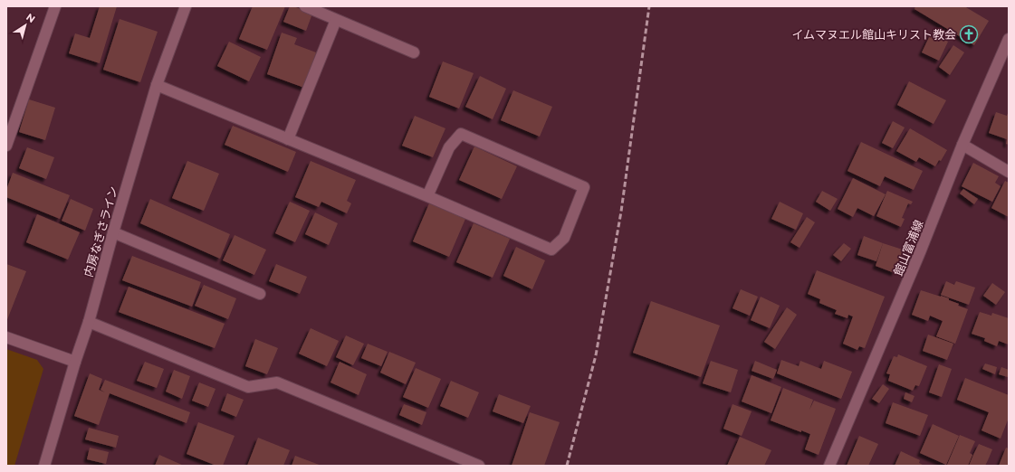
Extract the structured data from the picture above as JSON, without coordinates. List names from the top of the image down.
{
  "streets": {
    "street": ["内房なぎさライン", "館山富浦線"]
  },
  "places": {
    "church": ["イムマヌエル館山キリスト教会"]
  },
  "north": "top right"
}
